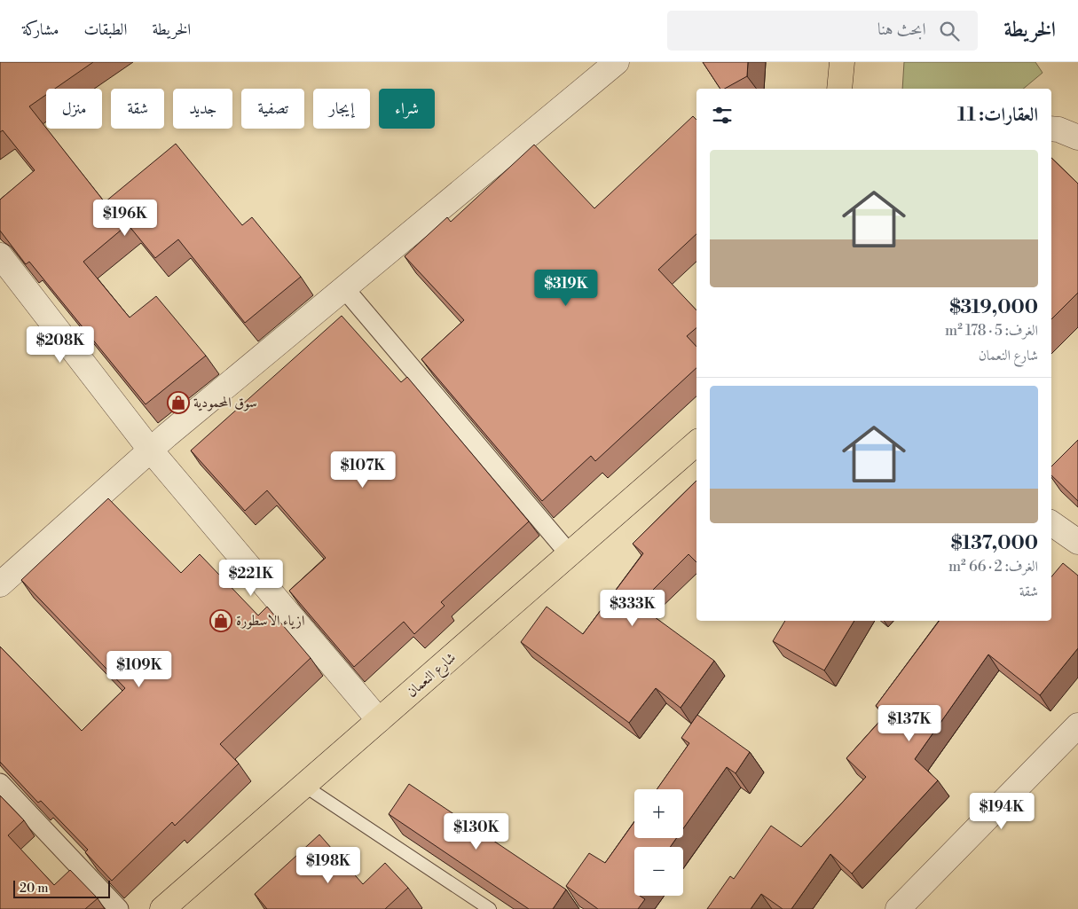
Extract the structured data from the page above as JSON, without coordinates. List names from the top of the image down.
{
  "streets": {
    "main road": ["شارع النعمان"]
  },
  "places": {
    "shop": ["سوق المحمودية", "ازياء الاسطورة"]
  },
  "scale_bar": "20 m",
  "page": {
    "header": "الخريطة",
    "search": "ابحث هنا",
    "nav": ["الخريطة", "الطبقات", "مشاركة"],
    "chip": [
      "شراء",
      "إيجار",
      "تصفية",
      "جديد",
      "شقة",
      "منزل"
    ],
    "heading": "العقارات: 11",
    "list": [
      {
        "name": "$319,000",
        "note": "الغرف: 5 · 178 m² · شارع النعمان"
      },
      {
        "name": "$137,000",
        "note": "الغرف: 2 · 66 m² · شقة"
      }
    ],
    "price": [
      "$196K",
      "$319K",
      "$208K",
      "$107K",
      "$221K",
      "$333K",
      "$109K",
      "$137K",
      "$194K",
      "$130K",
      "$198K"
    ],
    "map_buttons": ["+", "−"],
    "scale": "20 m"
  }
}
